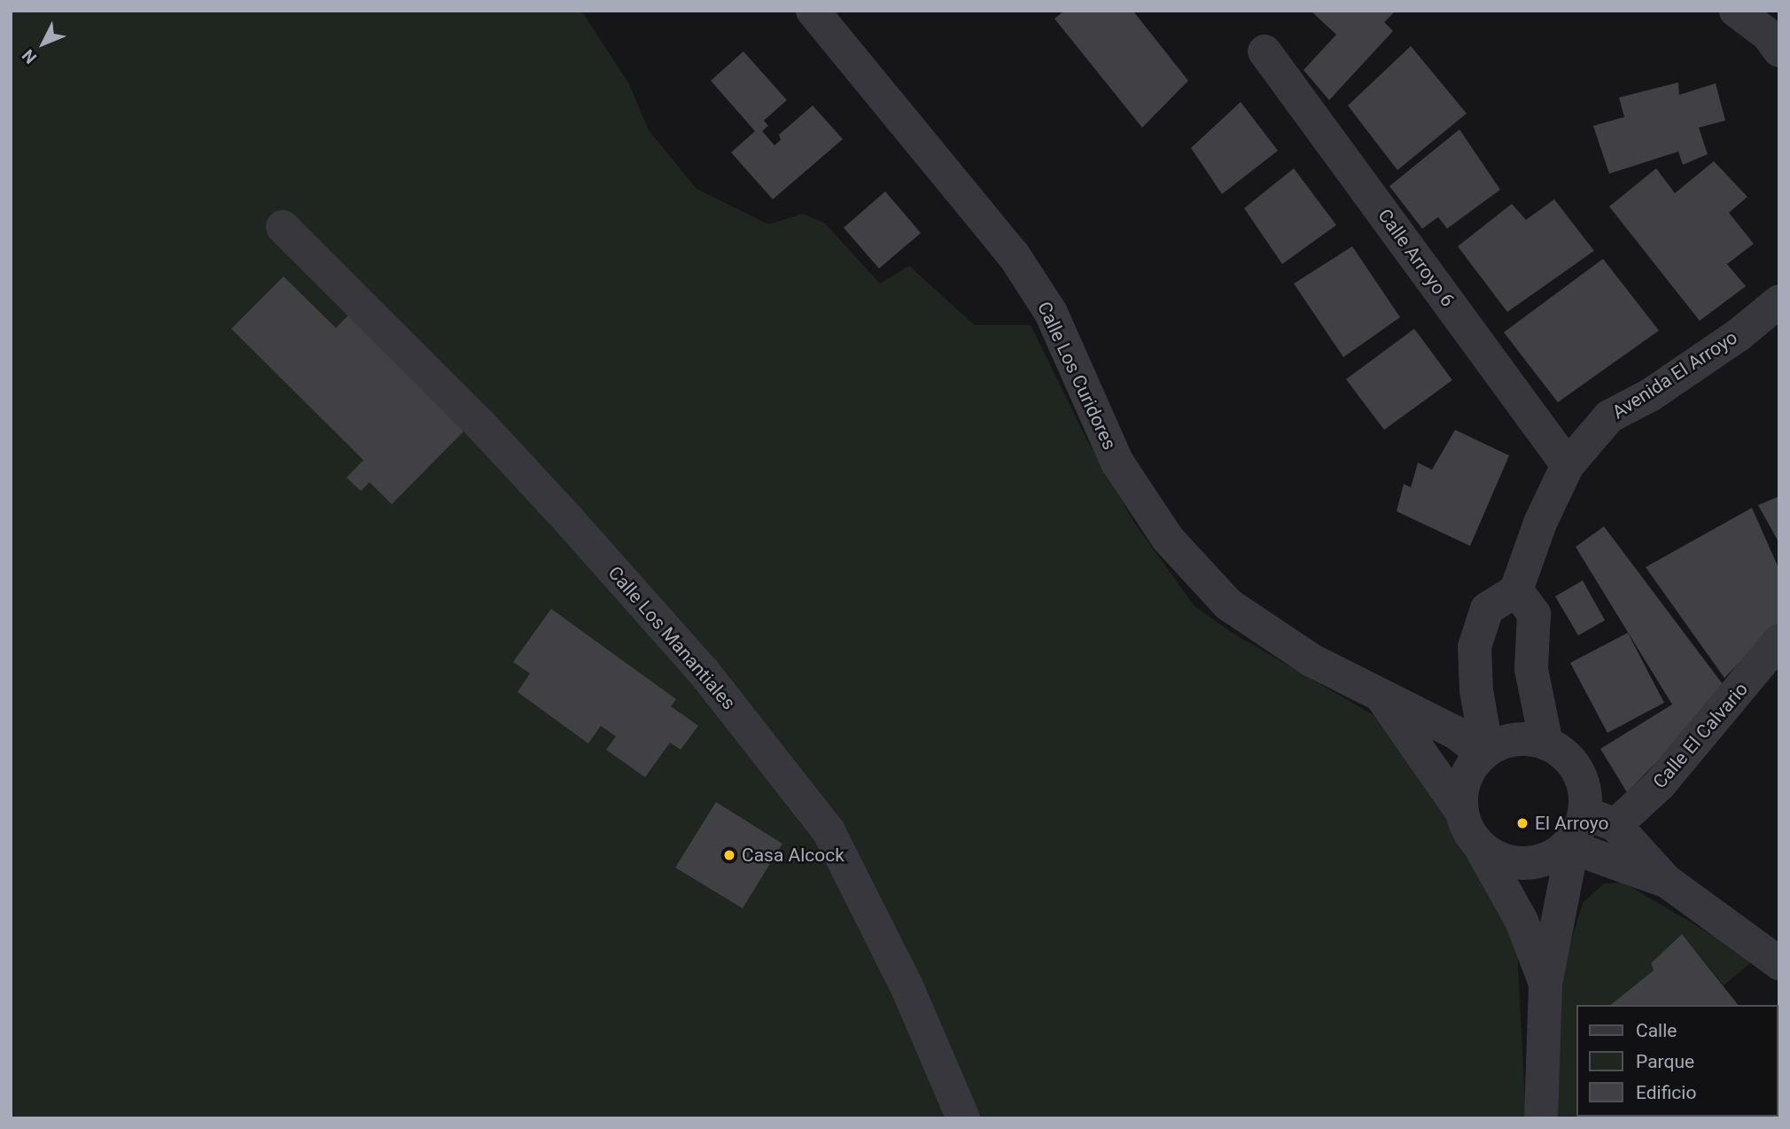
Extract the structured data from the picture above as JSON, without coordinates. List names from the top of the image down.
{
  "streets": {
    "street": [
      "Calle Arroyo 6",
      "Avenida El Arroyo",
      "Calle Los Curidores",
      "Calle Los Manantiales",
      "Calle El Calvario"
    ]
  },
  "crossings": [
    ["Calle Arroyo 6", "Avenida El Arroyo"],
    ["Calle Los Curidores", "Calle El Calvario"]
  ],
  "places": ["El Arroyo", "Casa Alcock"],
  "legend": ["Calle", "Parque", "Edificio"],
  "north": "bottom left"
}
